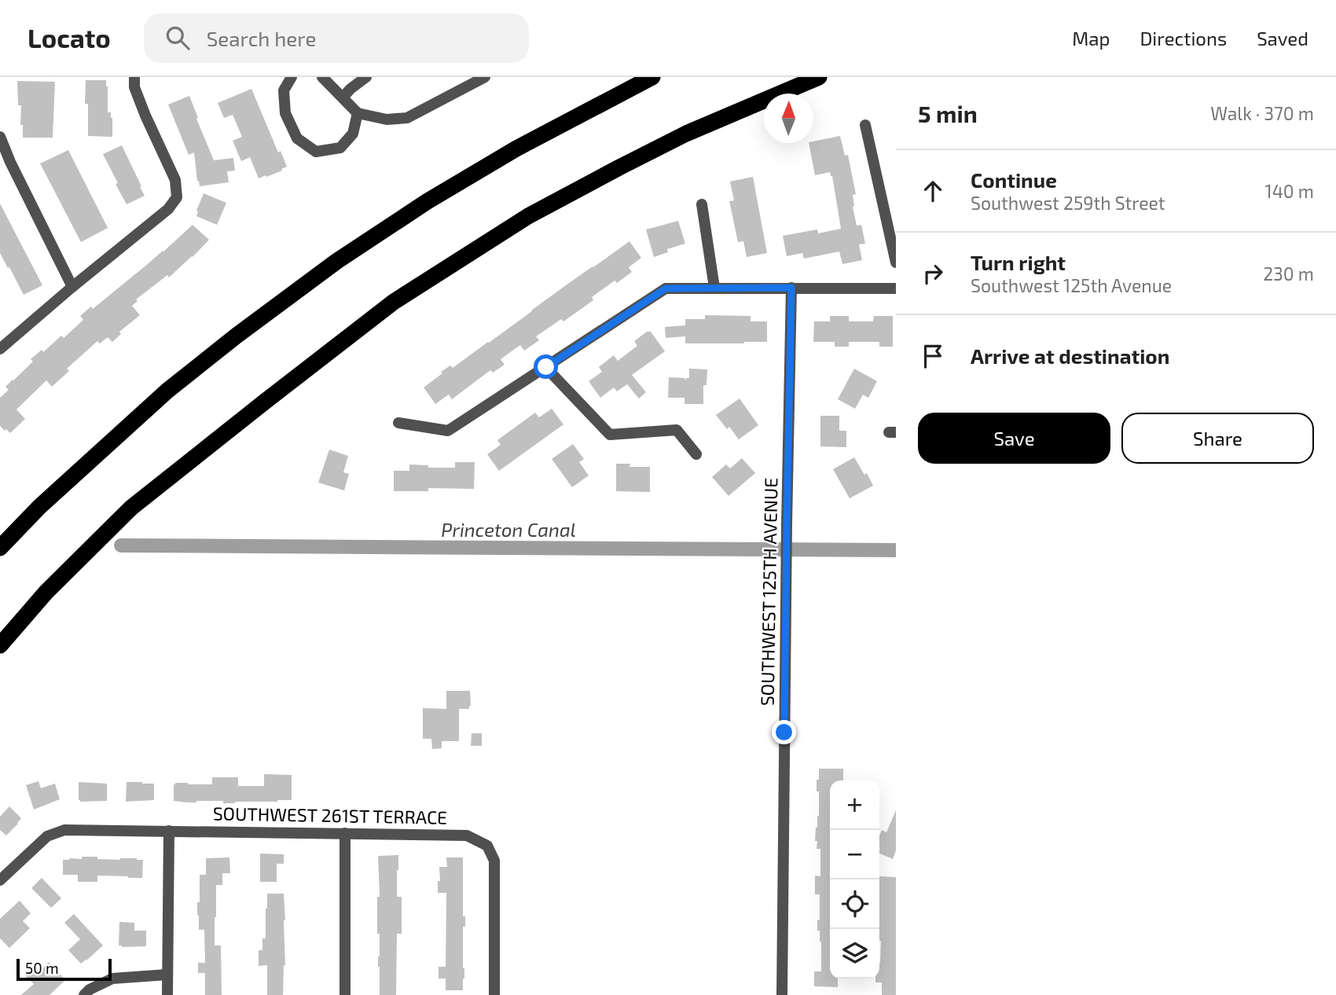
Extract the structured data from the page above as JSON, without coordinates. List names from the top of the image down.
{
  "streets": {
    "street": ["SOUTHWEST 125TH AVENUE", "SOUTHWEST 261ST TERRACE"]
  },
  "water": ["Princeton Canal"],
  "scale_bar": "50 m",
  "north": "top",
  "page": {
    "header": "Locato",
    "search": "Search here",
    "nav": ["Map", "Directions", "Saved"],
    "heading": ["5 min", "Walk · 370 m"],
    "list": [
      ["Continue", "Southwest 259th Street", "140 m"],
      ["Turn right", "Southwest 125th Avenue", "230 m"],
      "Arrive at destination"
    ],
    "buttons": ["Save", "Share"],
    "map_buttons": ["+", "−"],
    "scale": "50 m"
  }
}
